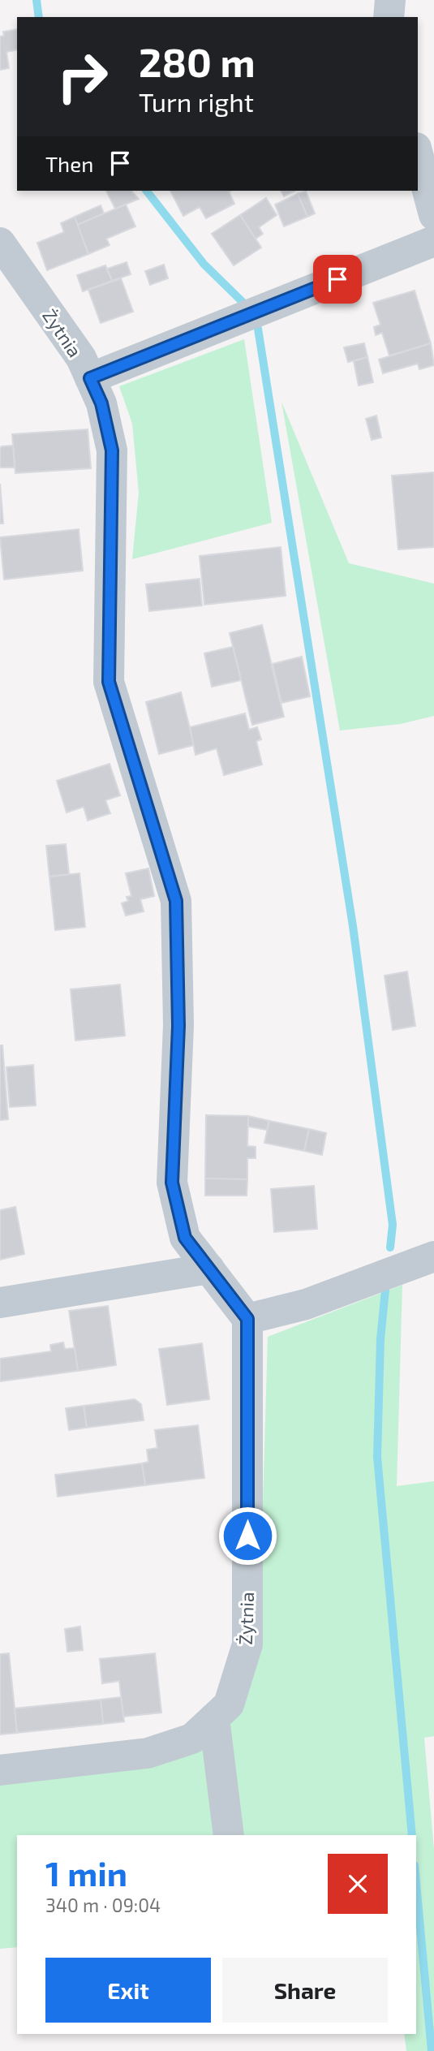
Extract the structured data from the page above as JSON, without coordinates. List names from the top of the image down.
{
  "streets": {
    "street": ["Żytnia"]
  },
  "page": {
    "turn": ["280 m", "Turn right"],
    "then": "Then",
    "heading": ["1 min", "340 m · 09:04"],
    "buttons": ["Exit", "Share"]
  }
}
